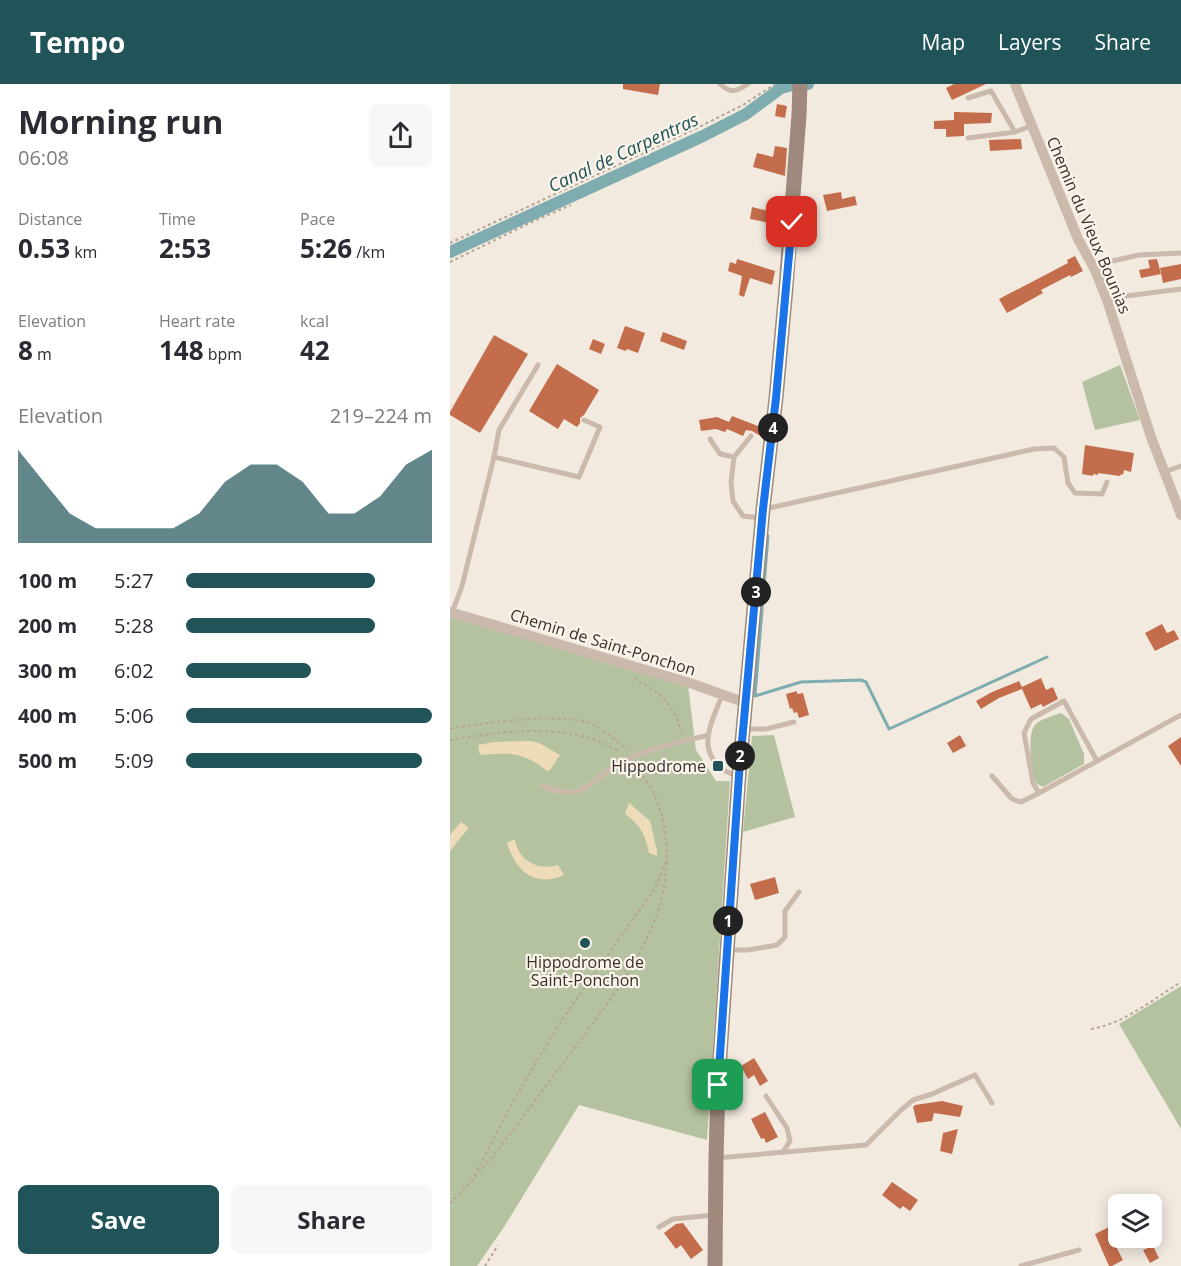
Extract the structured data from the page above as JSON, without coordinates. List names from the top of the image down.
{
  "streets": {
    "street": ["Chemin du Vieux Bounias", "Chemin de Saint-Ponchon"]
  },
  "water": ["Canal de Carpentras"],
  "places": {
    "transit": ["Hippodrome"],
    "other": ["Hippodrome de Saint-Ponchon"]
  },
  "page": {
    "header": "Tempo",
    "nav": ["Map", "Layers", "Share"],
    "heading": ["Morning run", "06:08"],
    "stats": [
      ["Distance", "0.53 km"],
      ["Time", "2:53"],
      ["Pace", "5:26 /km"],
      ["Elevation", "8 m"],
      ["Heart rate", "148 bpm"],
      ["kcal", "42"]
    ],
    "chart": ["Elevation", "219–224 m"],
    "pins": [
      "4",
      "3",
      "2",
      "1"
    ],
    "list": [
      {
        "name": "100 m",
        "note": "5:27"
      },
      {
        "name": "200 m",
        "note": "5:28"
      },
      {
        "name": "300 m",
        "note": "6:02"
      },
      {
        "name": "400 m",
        "note": "5:06"
      },
      {
        "name": "500 m",
        "note": "5:09"
      }
    ],
    "buttons": ["Save", "Share"]
  }
}
